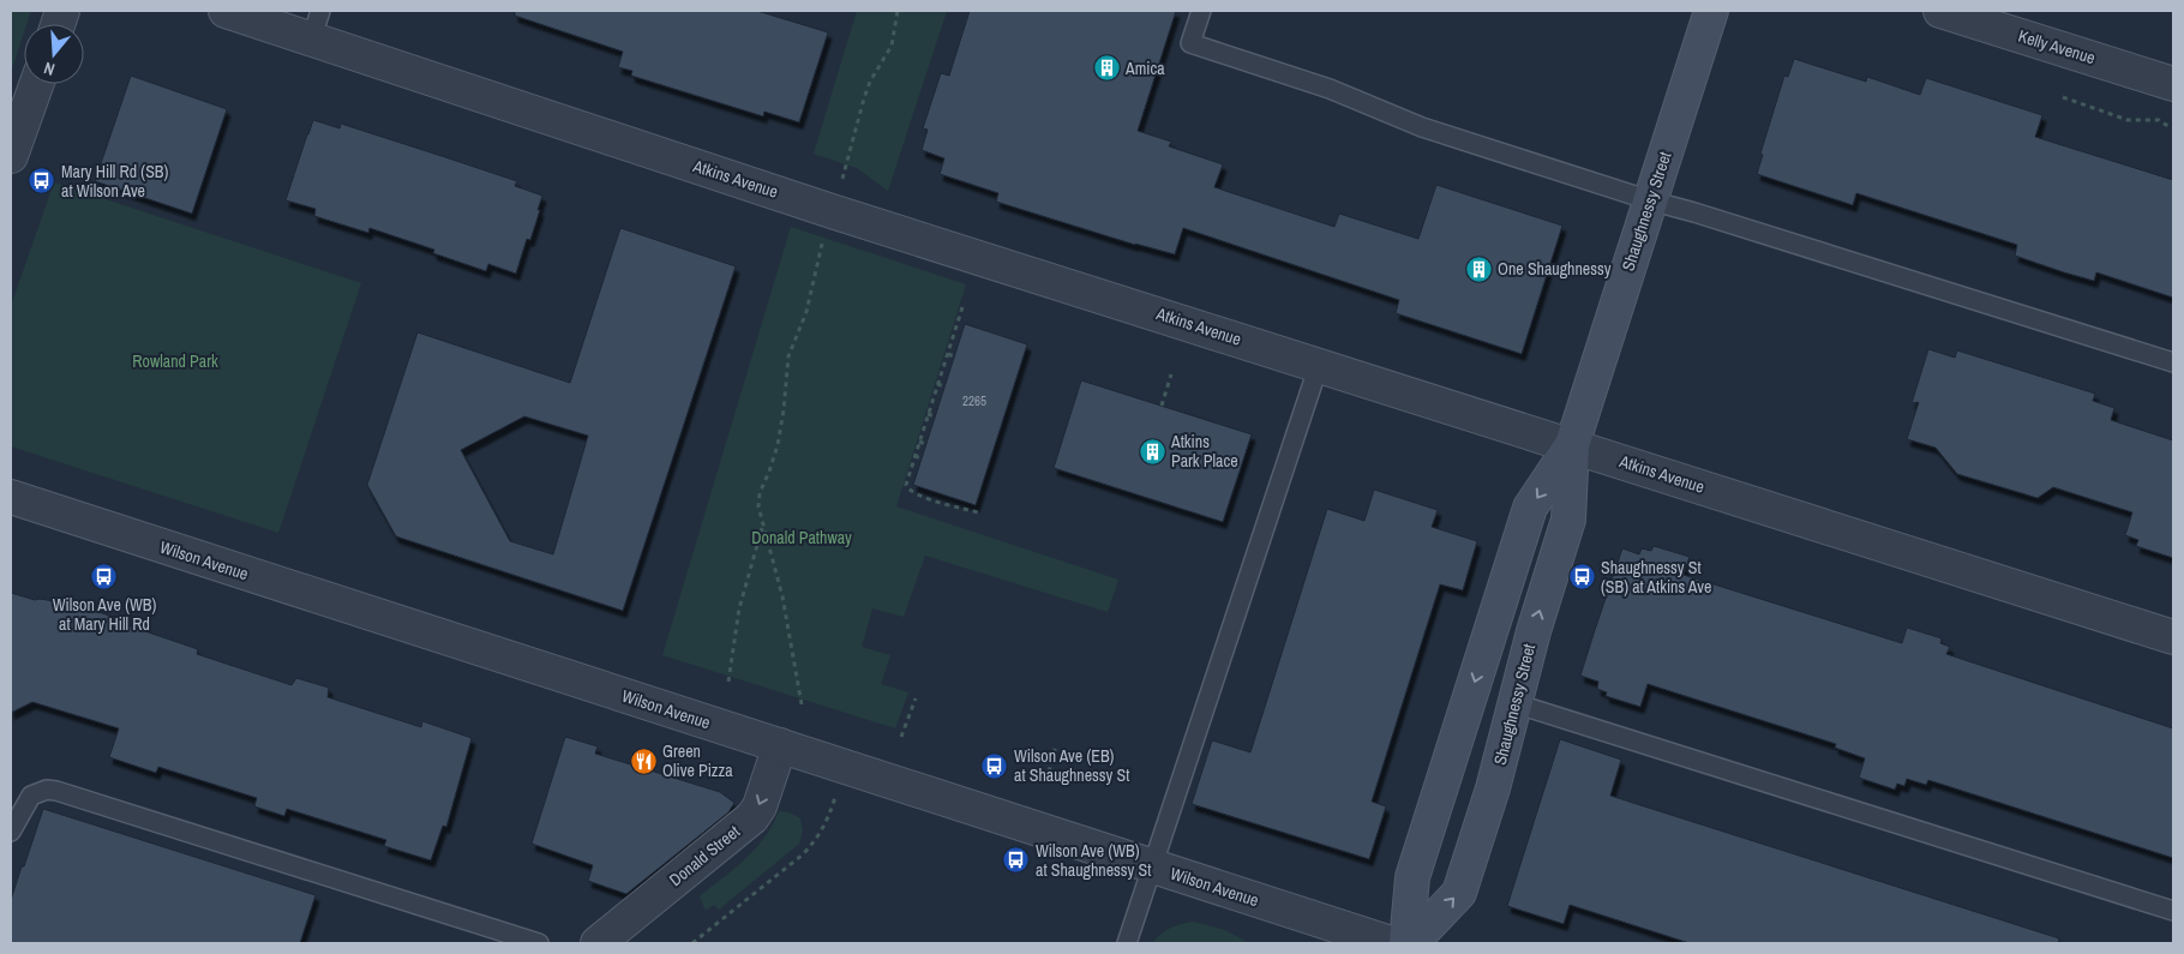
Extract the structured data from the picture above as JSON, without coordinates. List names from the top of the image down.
{
  "streets": {
    "main road": ["Shaughnessy Street"],
    "street": [
      "Kelly Avenue",
      "Atkins Avenue",
      "Wilson Avenue",
      "Donald Street"
    ]
  },
  "crossings": [
    ["Atkins Avenue", "Shaughnessy Street"],
    ["Wilson Avenue", "Donald Street"]
  ],
  "one_way": ["Donald Street"],
  "parks": ["Rowland Park", "Donald Pathway"],
  "places": {
    "building": ["Amica", "One Shaughnessy", "Atkins Park Place"],
    "bus stop": [
      "Mary Hill Rd (SB) at Wilson Ave",
      "Wilson Ave (WB) at Mary Hill Rd",
      "Shaughnessy St (SB) at Atkins Ave",
      "Wilson Ave (EB) at Shaughnessy St",
      "Wilson Ave (WB) at Shaughnessy St"
    ],
    "restaurant": ["Green Olive Pizza"]
  },
  "house_numbers": ["2265"],
  "north": "bottom"
}
